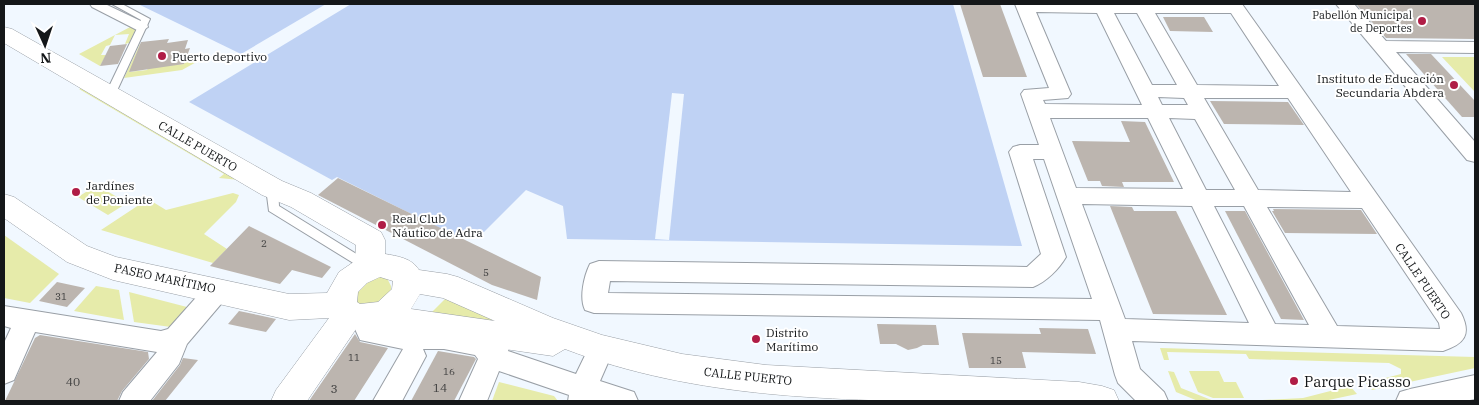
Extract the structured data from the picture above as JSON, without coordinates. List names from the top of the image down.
{
  "streets": {
    "street": ["CALLE PUERTO", "PASEO MARÍTIMO"]
  },
  "crossings": [
    ["CALLE PUERTO", "PASEO MARÍTIMO"]
  ],
  "places": [
    "Pabellón Municipal de Deportes",
    "Puerto deportivo",
    "Instituto de Educación Secundaria Abdera",
    "Jardínes de Poniente",
    "Real Club Náutico de Adra",
    "Distrito Marítimo",
    "Parque Picasso"
  ],
  "house_numbers": [
    "2",
    "5",
    "31",
    "11",
    "15",
    "16",
    "40",
    "14",
    "3"
  ],
  "north": "bottom"
}
